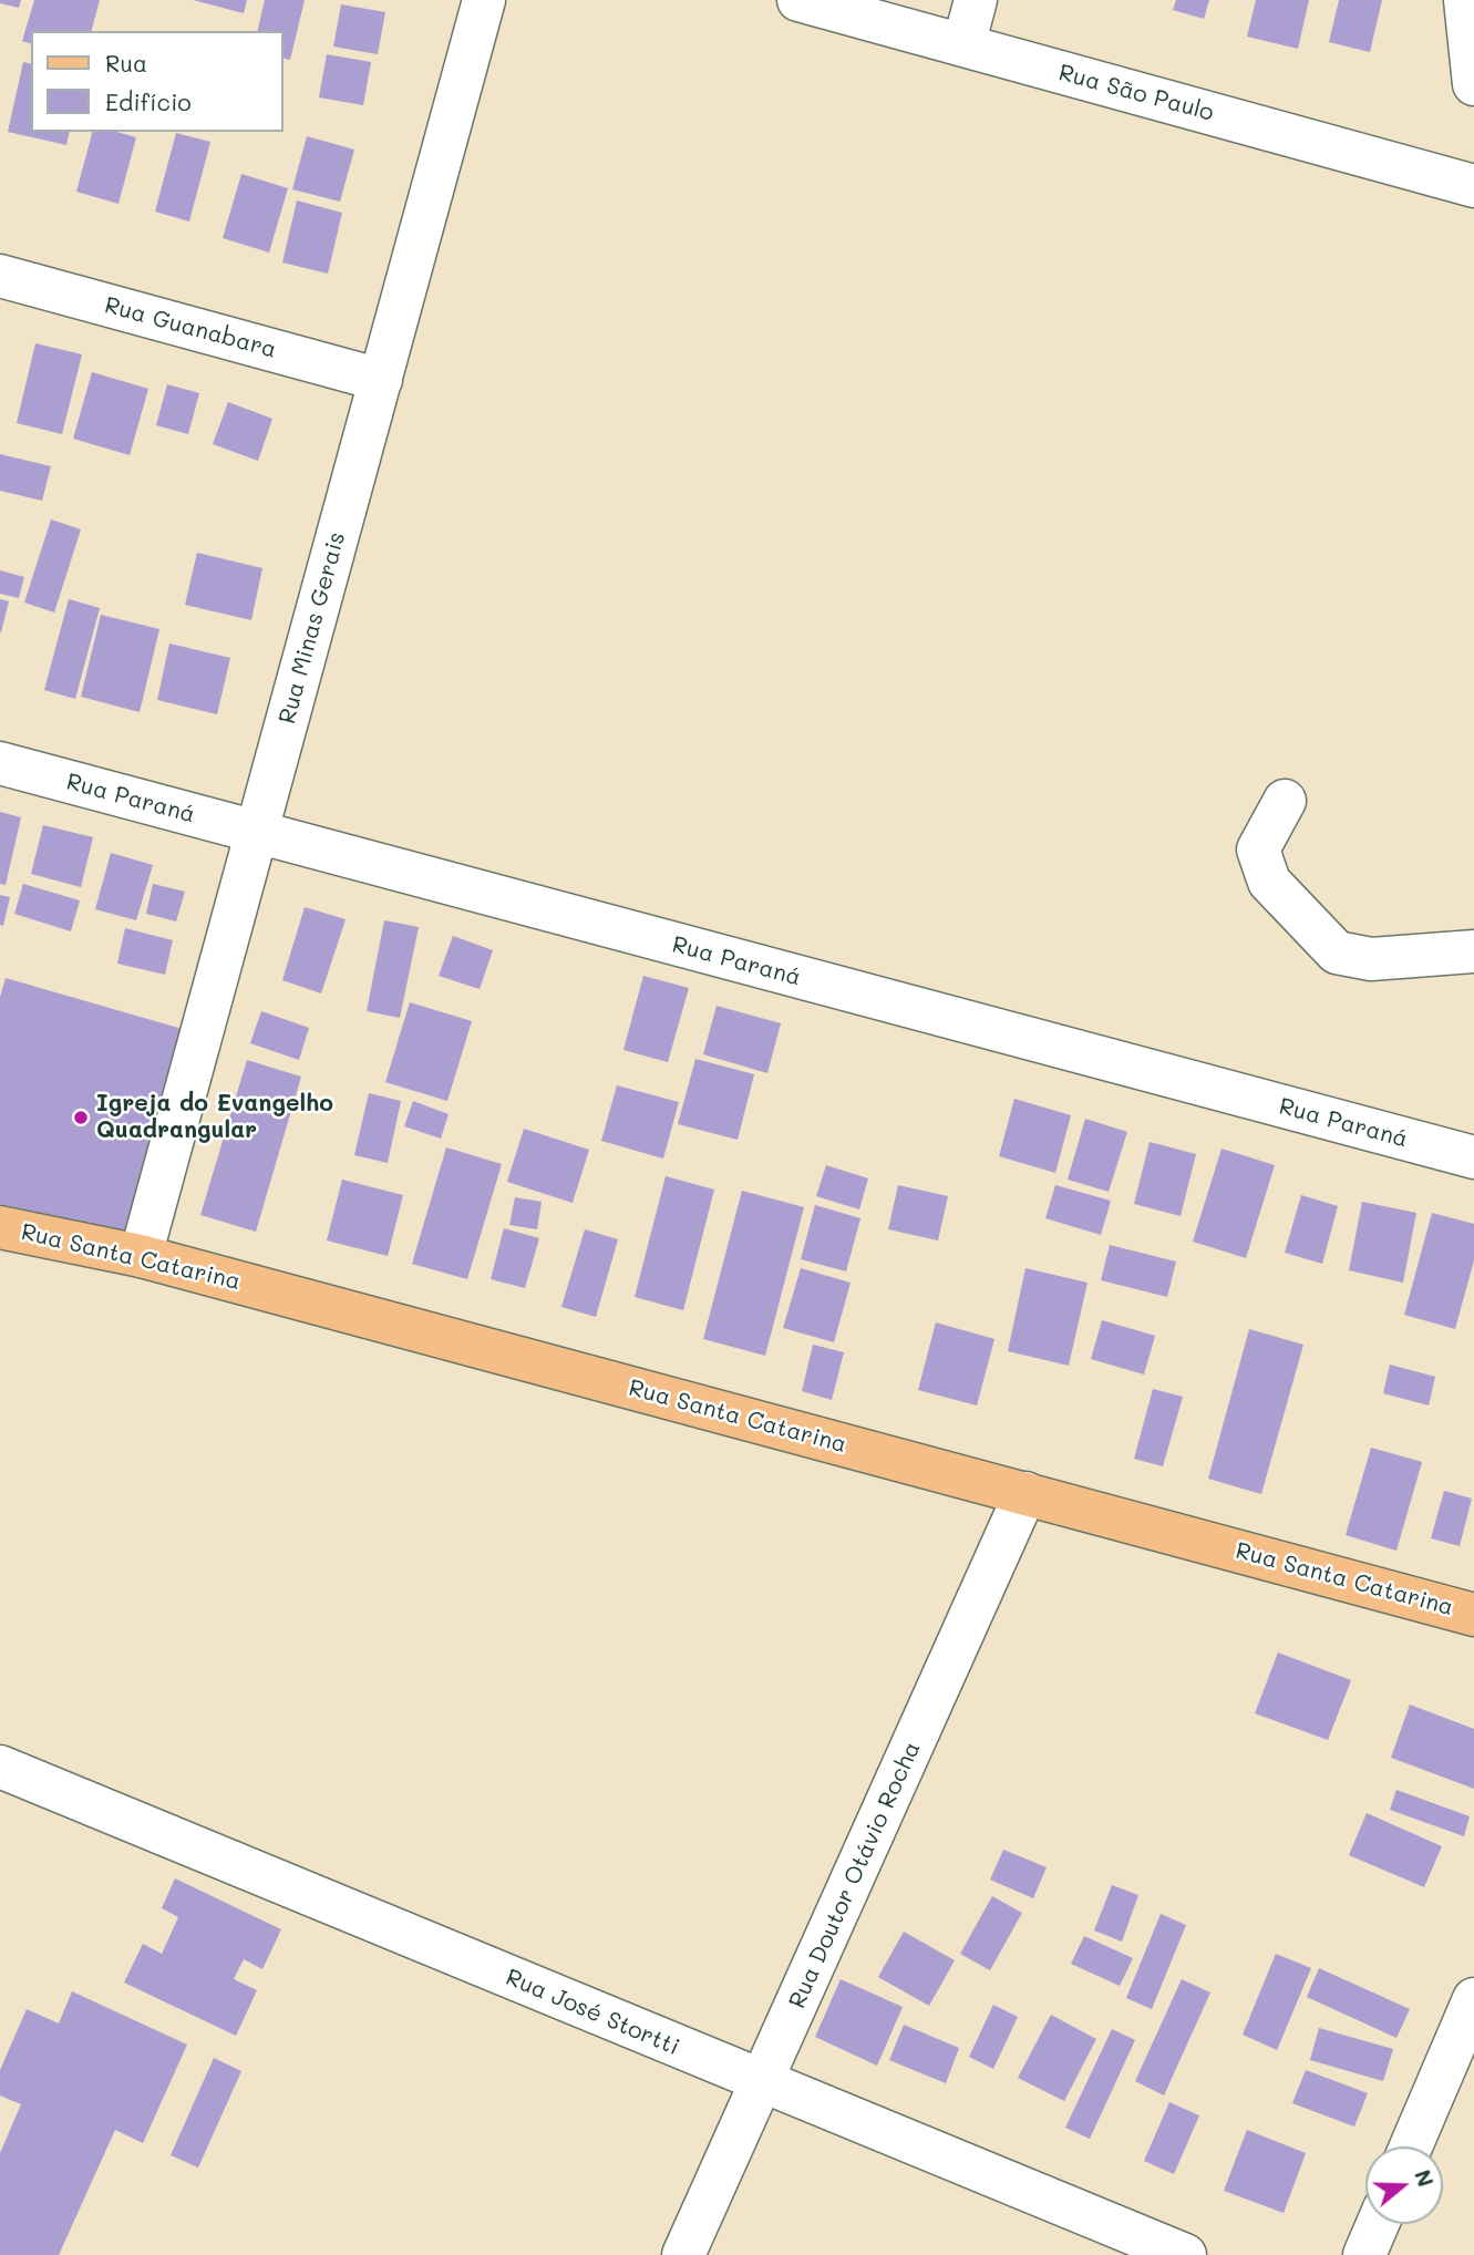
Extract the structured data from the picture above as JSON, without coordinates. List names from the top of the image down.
{
  "streets": {
    "main road": ["Rua Santa Catarina"],
    "street": [
      "Rua São Paulo",
      "Rua Guanabara",
      "Rua Minas Gerais",
      "Rua Paraná",
      "Rua Doutor Otávio Rocha",
      "Rua José Stortti"
    ]
  },
  "crossings": [
    ["Rua Guanabara", "Rua Minas Gerais"],
    ["Rua Minas Gerais", "Rua Paraná"],
    ["Rua Minas Gerais", "Rua Santa Catarina"],
    ["Rua Santa Catarina", "Rua Doutor Otávio Rocha"],
    ["Rua Doutor Otávio Rocha", "Rua José Stortti"]
  ],
  "places": ["Igreja do Evangelho Quadrangular"],
  "legend": ["Rua", "Edifício"],
  "north": "right"
}
